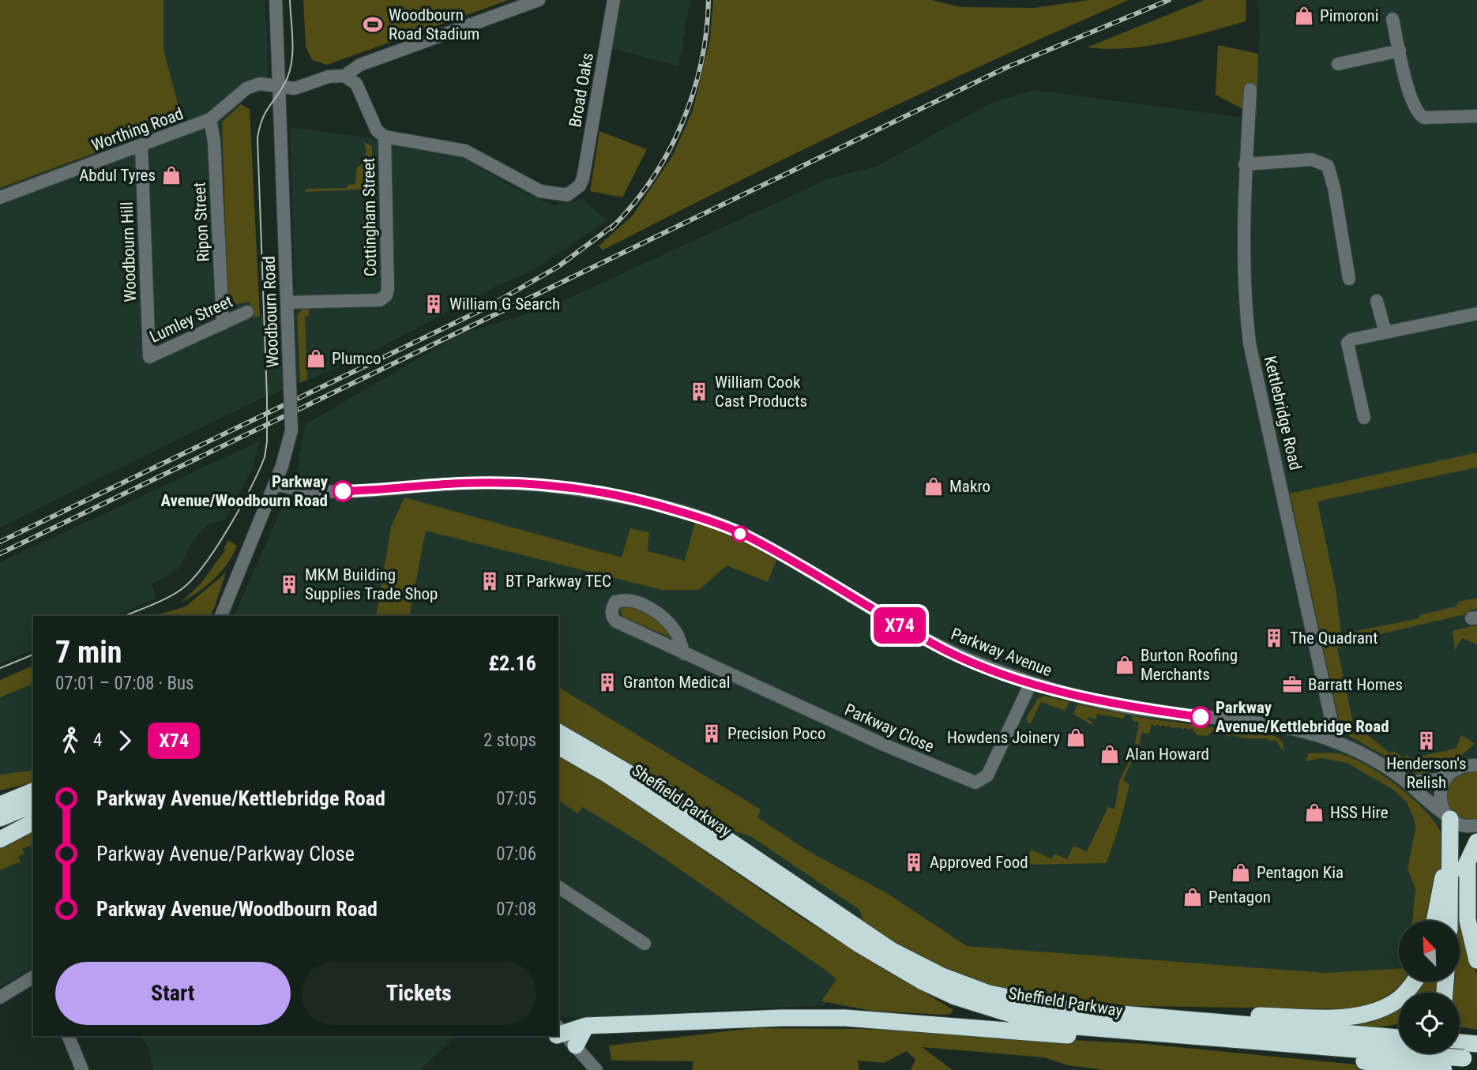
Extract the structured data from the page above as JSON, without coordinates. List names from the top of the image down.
{
  "streets": {
    "highway": ["Sheffield Parkway"],
    "street": [
      "Broad Oaks",
      "Worthing Road",
      "Cottingham Street",
      "Ripon Street",
      "Woodbourn Hill",
      "Woodbourn Road",
      "Lumley Street",
      "Kettlebridge Road",
      "Parkway Avenue",
      "Parkway Close"
    ]
  },
  "crossings": [
    ["Broad Oaks", "Cottingham Street"],
    ["Worthing Road", "Ripon Street"],
    ["Worthing Road", "Woodbourn Hill"],
    ["Worthing Road", "Woodbourn Road"],
    ["Cottingham Street", "Woodbourn Road"],
    ["Ripon Street", "Lumley Street"],
    ["Woodbourn Hill", "Lumley Street"],
    ["Woodbourn Road", "Parkway Avenue"],
    ["Kettlebridge Road", "Parkway Avenue"],
    ["Parkway Avenue", "Parkway Close"]
  ],
  "places": {
    "shop": [
      "Pimoroni",
      "Abdul Tyres",
      "Plumco",
      "Makro",
      "Burton Roofing Merchants",
      "Howdens Joinery",
      "Alan Howard",
      "HSS Hire",
      "Pentagon Kia",
      "Pentagon"
    ],
    "sports": ["Woodbourn Road Stadium"],
    "building": [
      "William G Search",
      "William Cook Cast Products",
      "BT Parkway TEC",
      "MKM Building Supplies Trade Shop",
      "The Quadrant",
      "Granton Medical",
      "Precision Poco",
      "Henderson's Relish",
      "Approved Food"
    ],
    "other": ["Parkway Avenue/Woodbourn Road", "Parkway Avenue/Kettlebridge Road"],
    "office": ["Barratt Homes"]
  },
  "lines": ["bus line X74"],
  "north": "top left",
  "page": {
    "on_map": "X74",
    "heading": ["7 min", "07:01 – 07:08 · Bus", "£2.16"],
    "legs": ["4", "X74", "2 stops"],
    "list": [
      {
        "name": "Parkway Avenue/Kettlebridge Road",
        "value": "07:05"
      },
      {
        "name": "Parkway Avenue/Parkway Close",
        "value": "07:06"
      },
      {
        "name": "Parkway Avenue/Woodbourn Road",
        "value": "07:08"
      }
    ],
    "buttons": ["Start", "Tickets"]
  }
}
